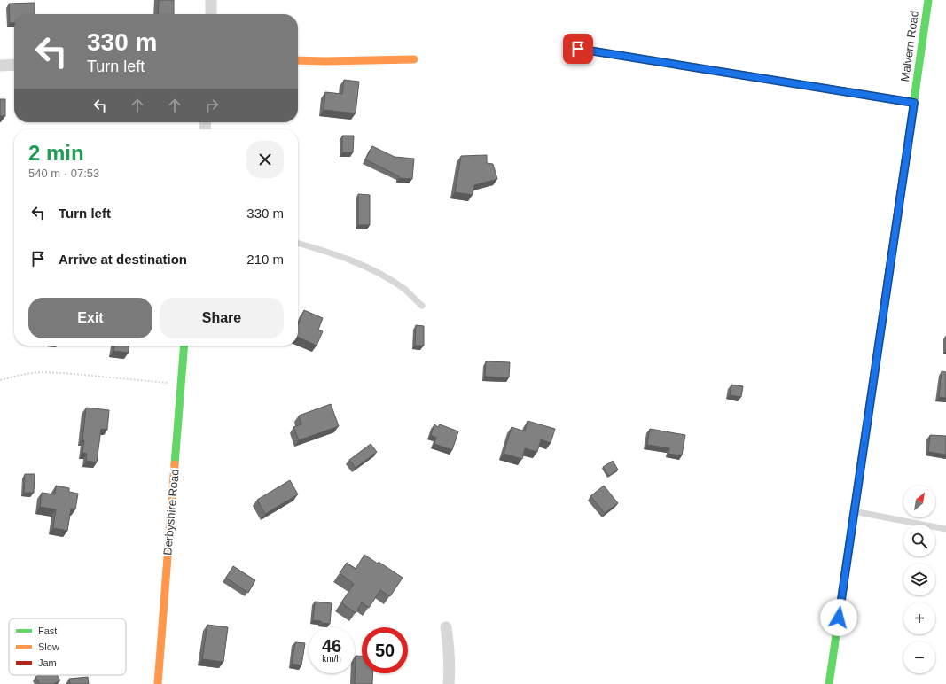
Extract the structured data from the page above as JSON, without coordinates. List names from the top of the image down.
{
  "streets": {
    "street": ["Malvern Road", "Derbyshire Road"]
  },
  "legend": ["Fast", "Slow", "Jam"],
  "north": "top right",
  "page": {
    "turn": ["330 m", "Turn left"],
    "heading": ["2 min", "540 m · 07:53"],
    "list": [
      {
        "name": "Turn left",
        "value": "330 m"
      },
      {
        "name": "Arrive at destination",
        "value": "210 m"
      }
    ],
    "buttons": ["Exit", "Share"],
    "map_buttons": ["+", "−"],
    "speed": "46 km/h",
    "limit": "50"
  }
}
